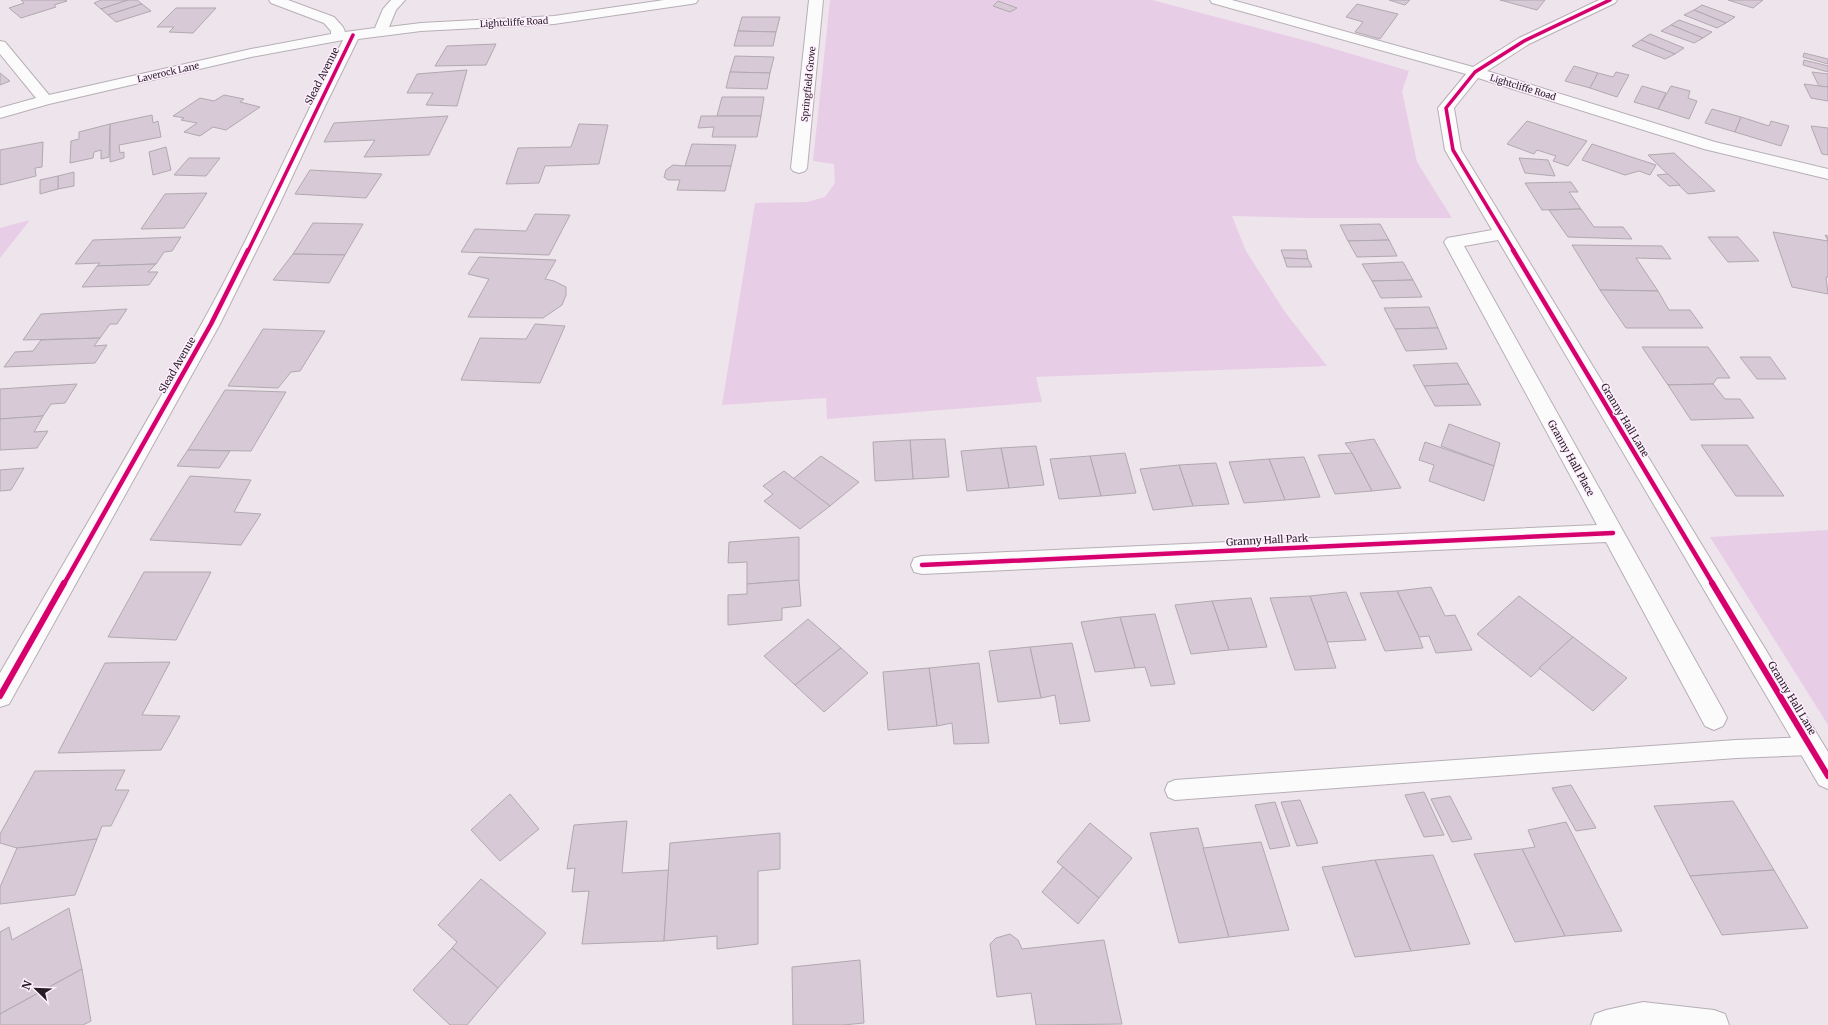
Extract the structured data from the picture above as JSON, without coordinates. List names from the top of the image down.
{
  "streets": {
    "street": [
      "Lightcliffe Road",
      "Laverock Lane",
      "Slead Avenue",
      "Springfield Grove",
      "Granny Hall Lane",
      "Granny Hall Place",
      "Granny Hall Park"
    ]
  },
  "crossings": [
    ["Lightcliffe Road", "Laverock Lane"],
    ["Lightcliffe Road", "Slead Avenue"],
    ["Lightcliffe Road", "Granny Hall Lane"],
    ["Laverock Lane", "Slead Avenue"],
    ["Granny Hall Lane", "Granny Hall Place"],
    ["Granny Hall Place", "Granny Hall Park"]
  ],
  "north": "top left"
}
